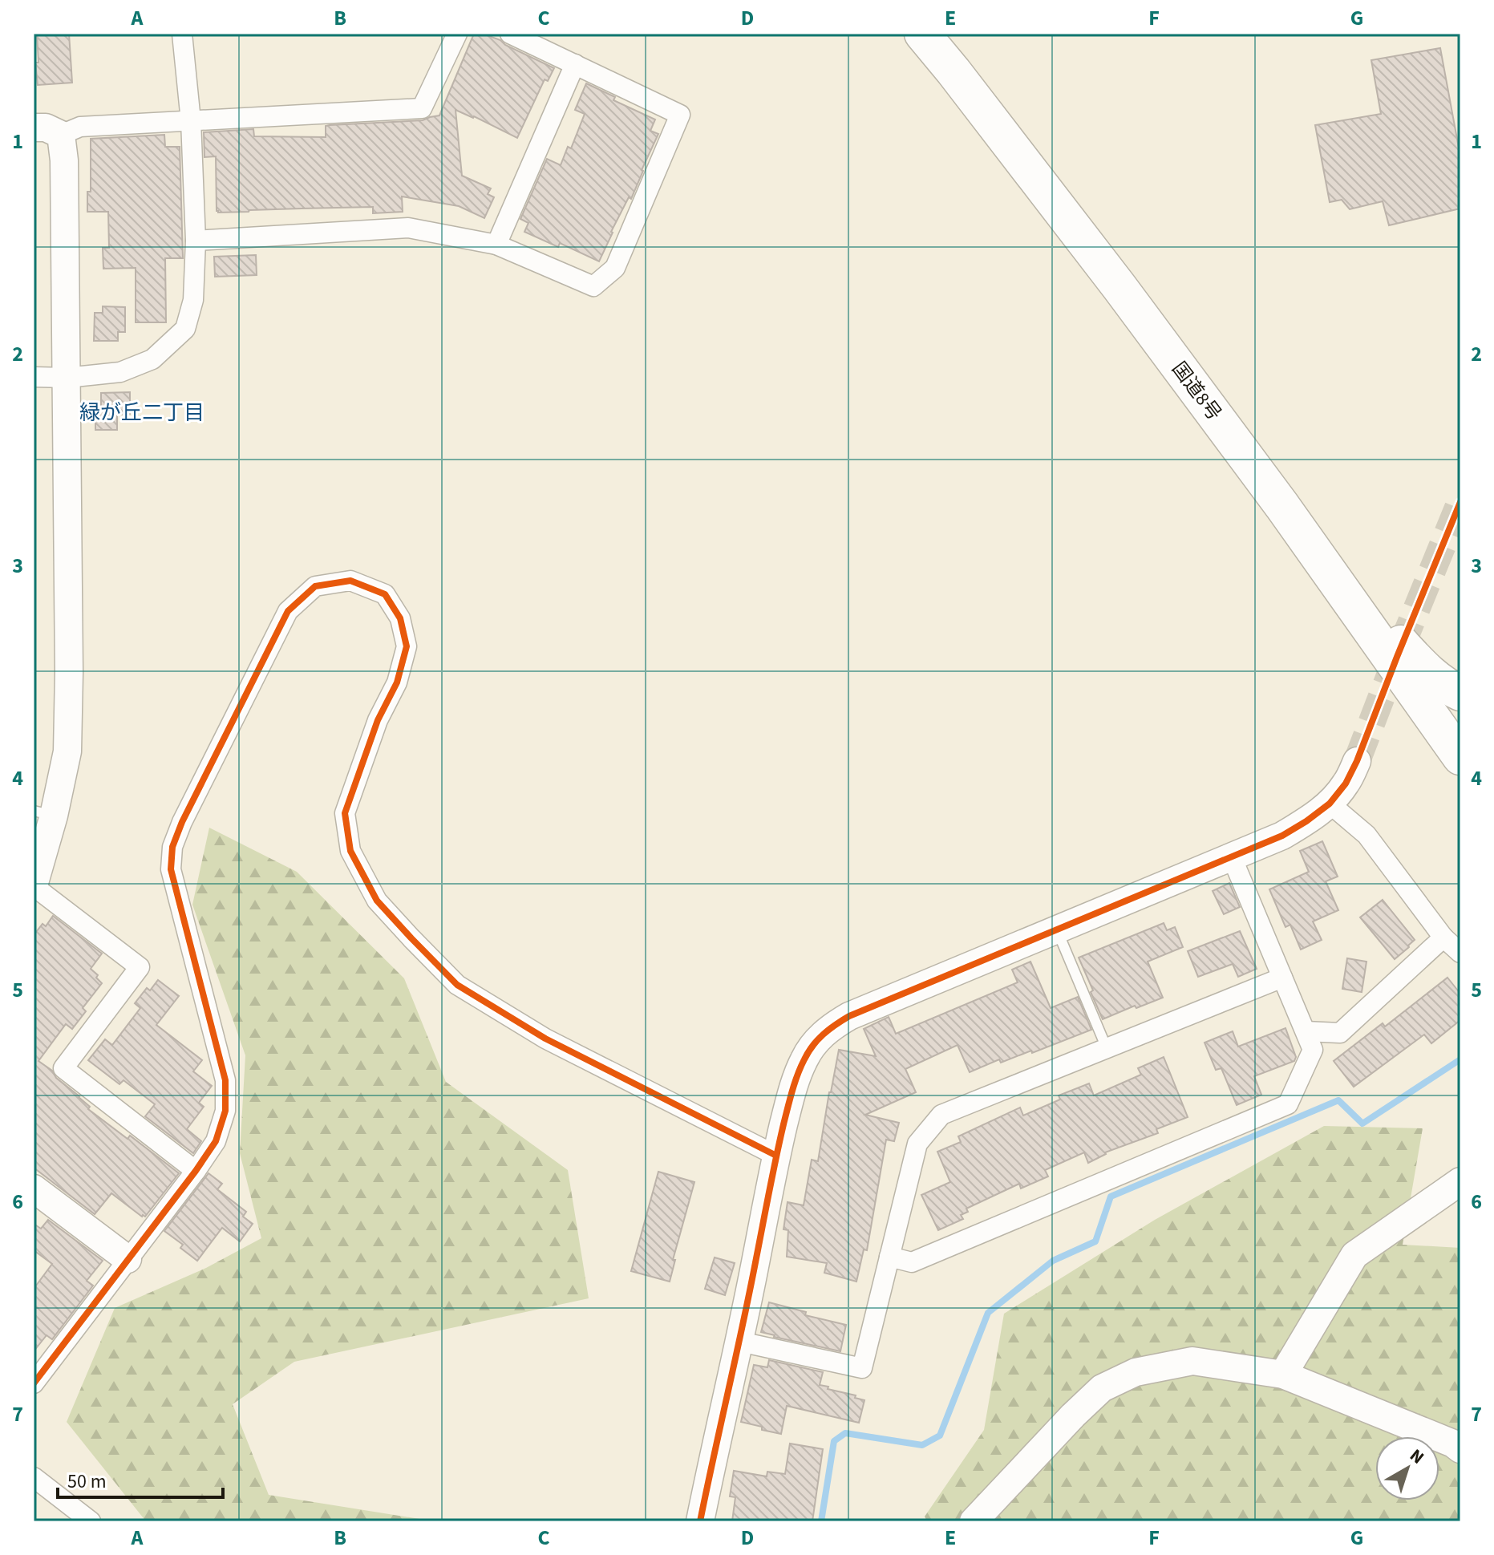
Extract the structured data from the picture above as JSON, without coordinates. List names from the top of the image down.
{
  "streets": {
    "highway": ["国道8号"]
  },
  "districts": ["緑が丘二丁目"],
  "scale_bar": "50 m",
  "north": "top right",
  "grid": {
    "columns": [
      "A",
      "B",
      "C",
      "D",
      "E",
      "F",
      "G"
    ],
    "rows": [
      "1",
      "2",
      "3",
      "4",
      "5",
      "6",
      "7"
    ]
  }
}
